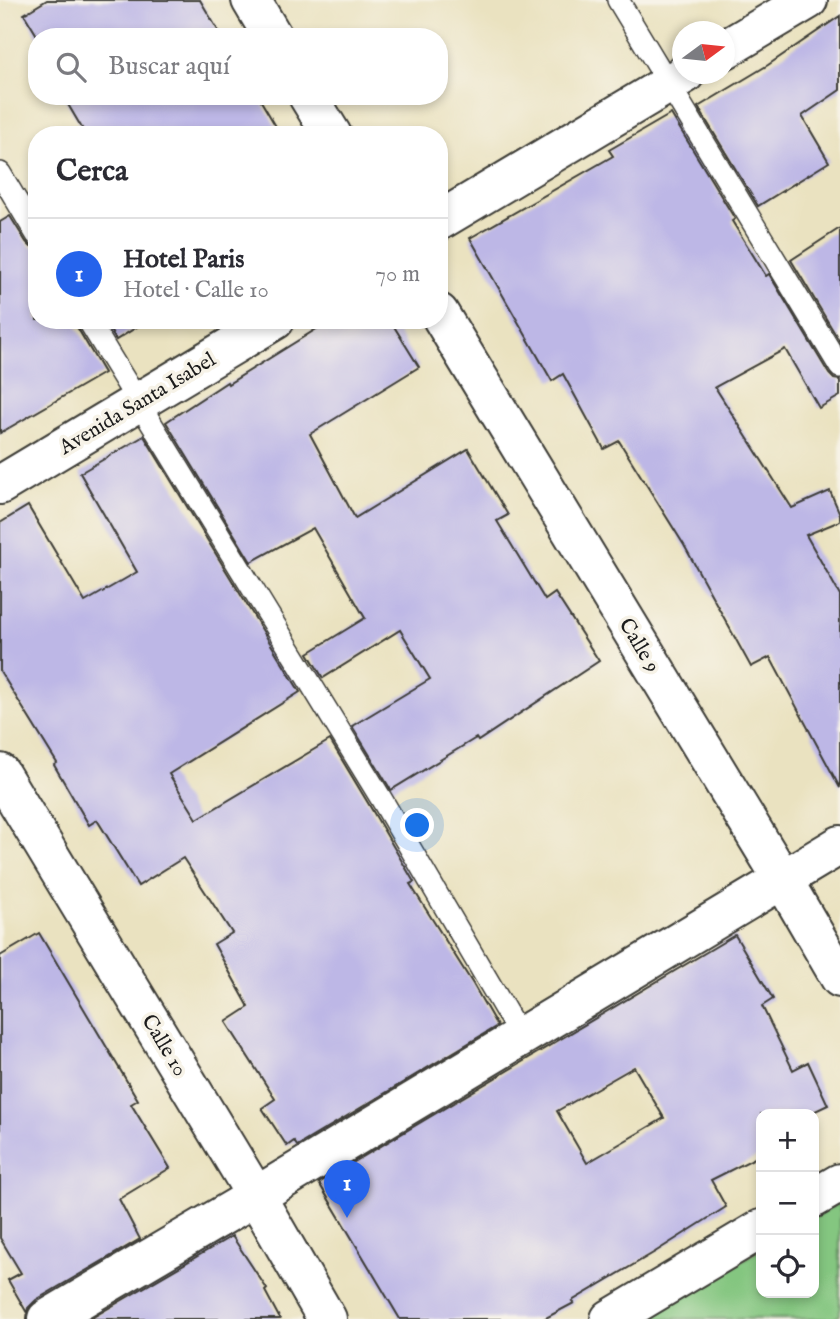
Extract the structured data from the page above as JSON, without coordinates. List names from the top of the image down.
{
  "streets": {
    "street": ["Avenida Santa Isabel", "Calle 9", "Calle 10"]
  },
  "north": "right",
  "page": {
    "search": "Buscar aquí",
    "heading": "Cerca",
    "list": [
      {
        "mark": "1",
        "name": "Hotel Paris",
        "note": "Hotel · Calle 10",
        "value": "70 m"
      }
    ],
    "map_buttons": ["+", "−"],
    "pins": "1"
  }
}
